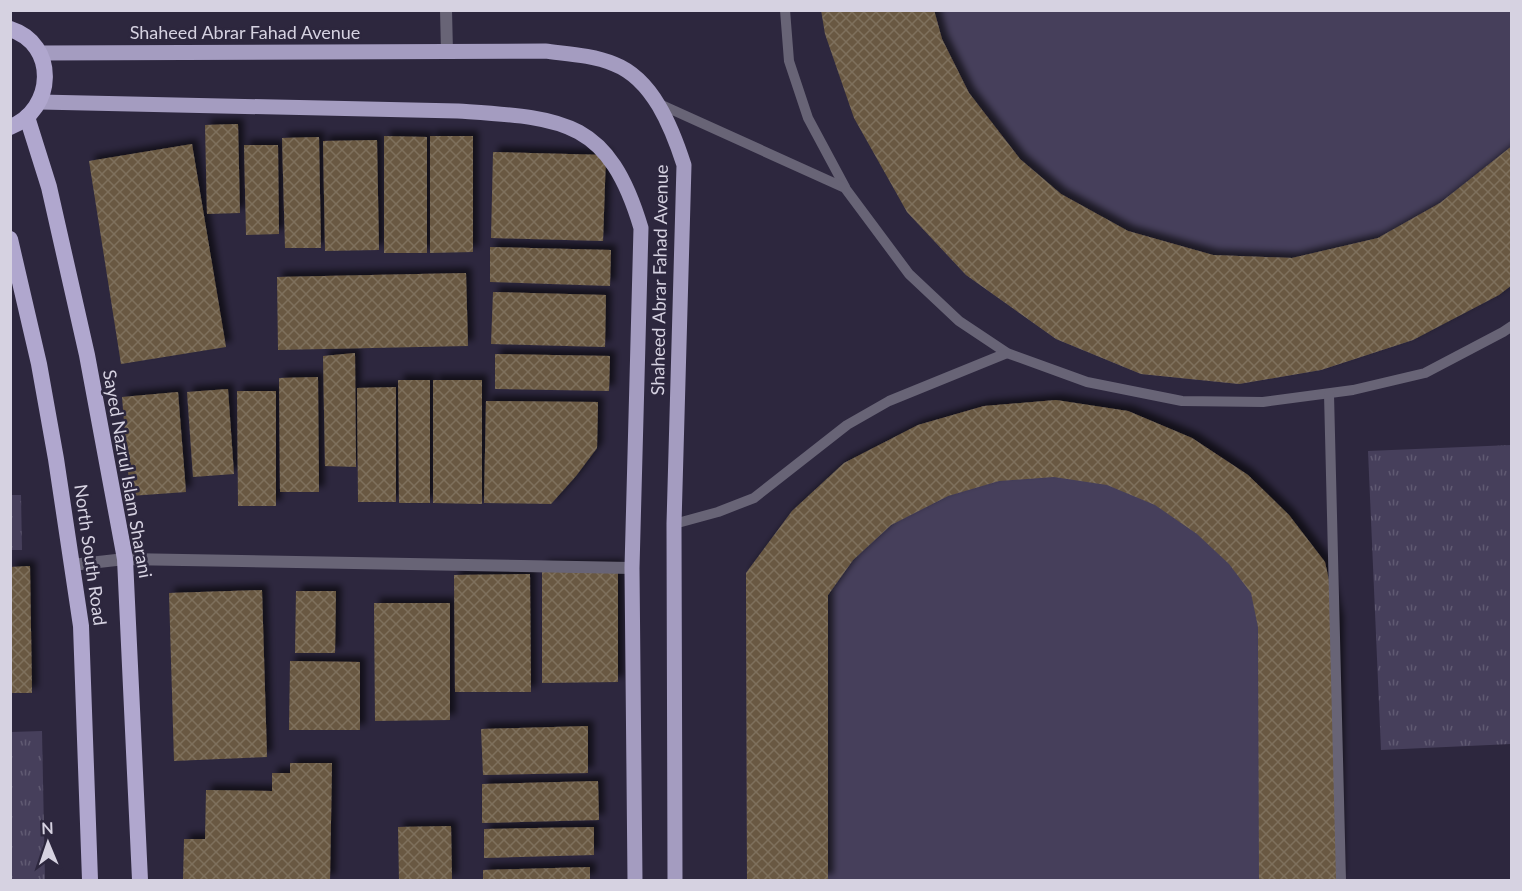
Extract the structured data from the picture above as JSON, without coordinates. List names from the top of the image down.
{
  "streets": {
    "highway": ["Sayed Nazrul Islam Sharani", "North South Road"],
    "main road": ["Shaheed Abrar Fahad Avenue"]
  },
  "north": "top"
}
